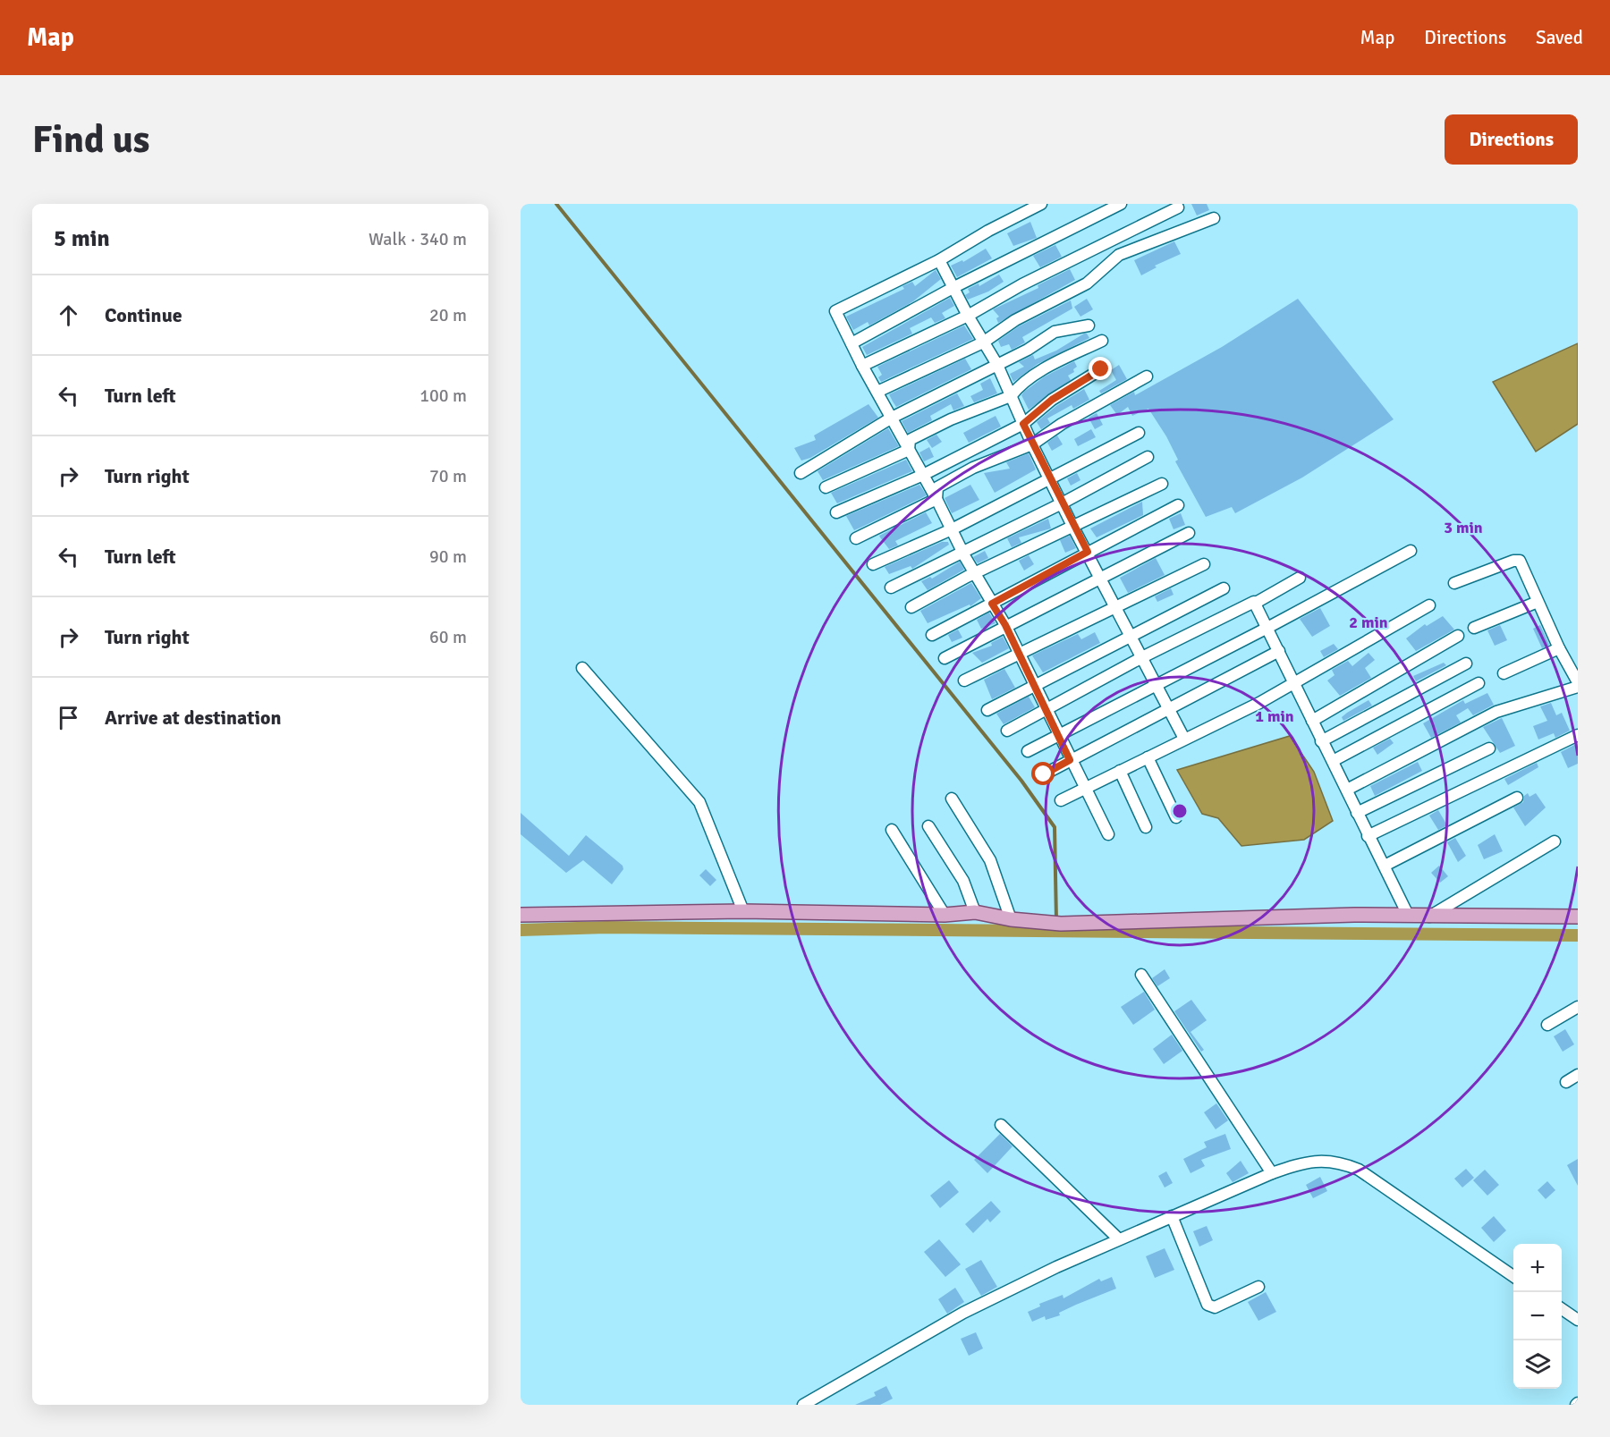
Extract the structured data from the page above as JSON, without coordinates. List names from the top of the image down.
{
  "page": {
    "header": "Map",
    "nav": ["Map", "Directions", "Saved"],
    "buttons": "Directions",
    "title": "Find us",
    "heading": ["5 min", "Walk · 340 m"],
    "list": [
      ["Continue", "20 m"],
      ["Turn left", "100 m"],
      ["Turn right", "70 m"],
      ["Turn left", "90 m"],
      ["Turn right", "60 m"],
      "Arrive at destination"
    ],
    "map_buttons": ["+", "−"]
  },
  "rings": ["3 min", "2 min", "1 min"]
}
